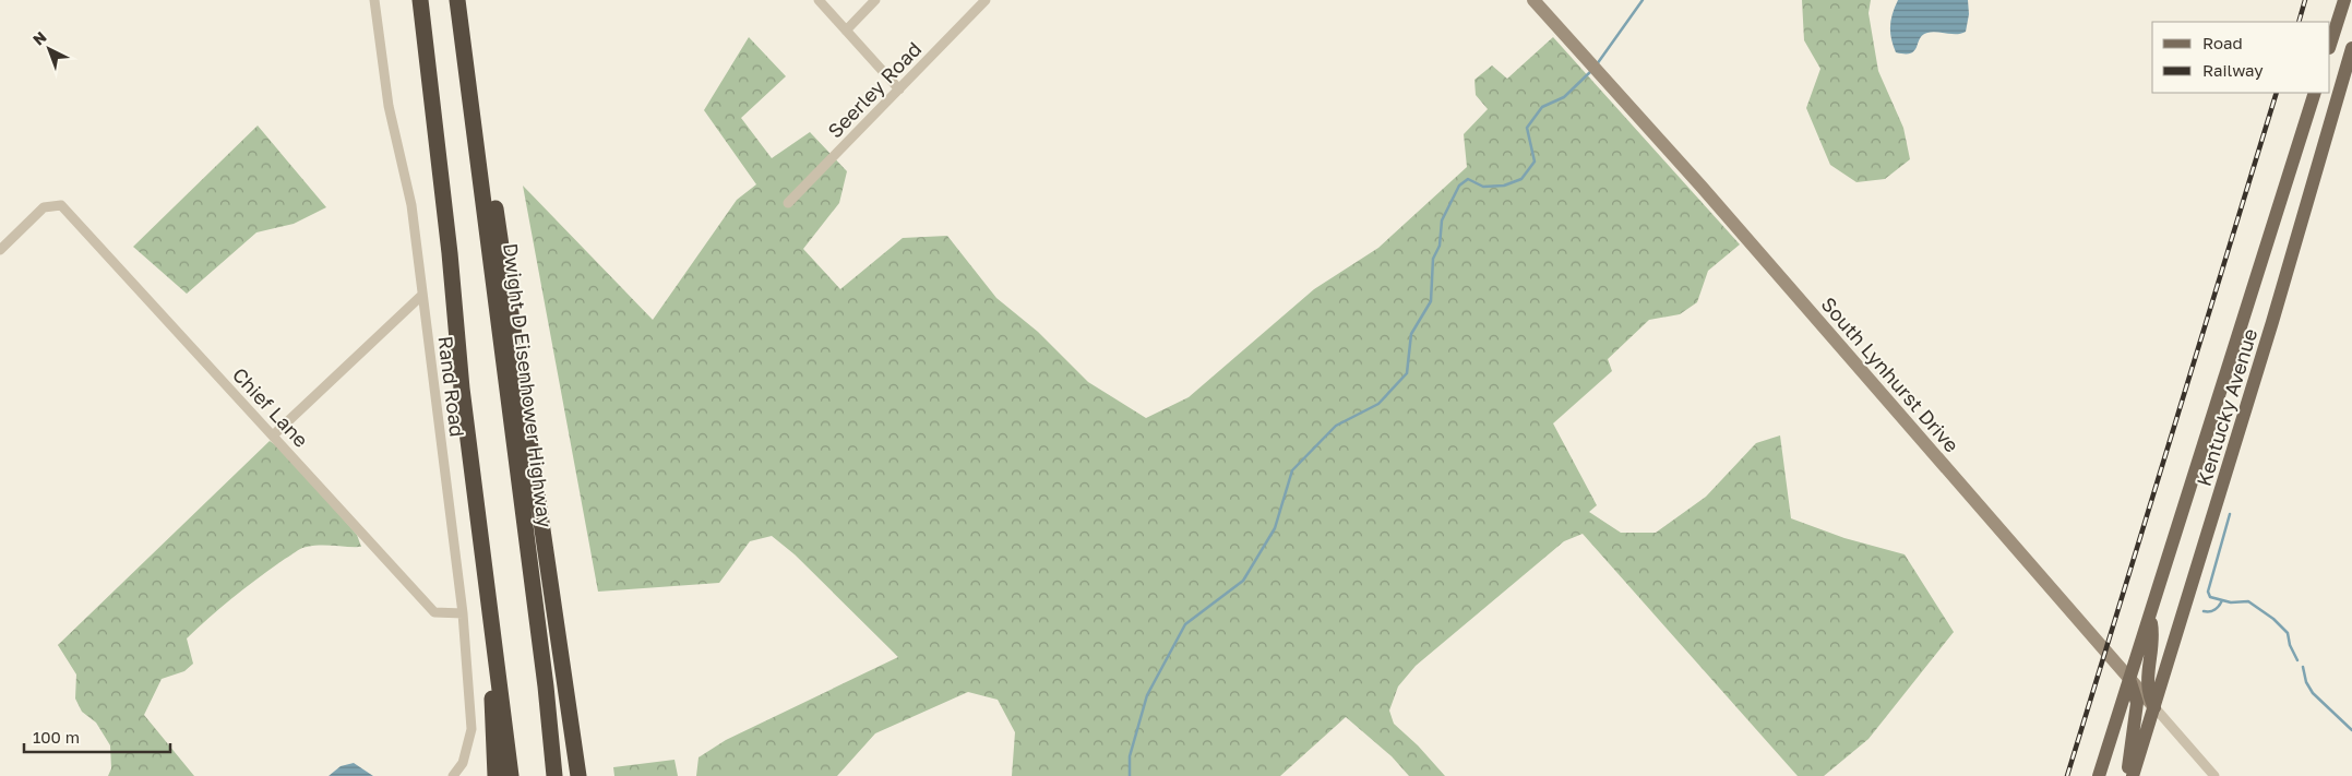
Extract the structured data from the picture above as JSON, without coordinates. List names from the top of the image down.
{
  "streets": {
    "highway": ["Dwight D Eisenhower Highway"],
    "main road": ["South Lynhurst Drive", "Kentucky Avenue"],
    "street": ["Seerley Road", "Rand Road", "Chief Lane"]
  },
  "crossings": [
    ["South Lynhurst Drive", "Kentucky Avenue"],
    ["Rand Road", "Chief Lane"]
  ],
  "legend": ["Road", "Railway"],
  "scale_bar": "100 m",
  "north": "top left"
}
